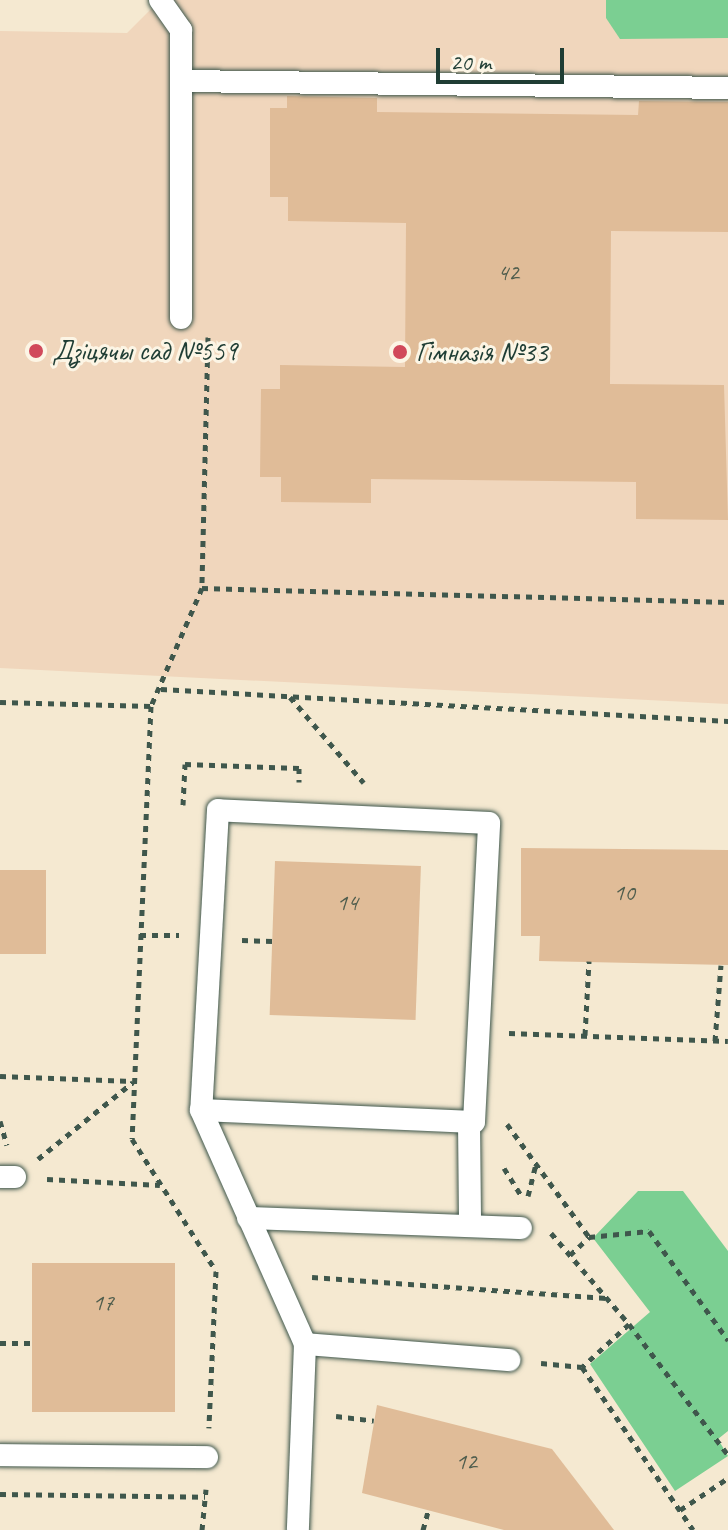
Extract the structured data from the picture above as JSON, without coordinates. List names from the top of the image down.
{
  "places": ["Дзіцячы сад №559", "Гімназія №33"],
  "house_numbers": [
    "42",
    "10",
    "14",
    "17",
    "12"
  ],
  "scale_bar": "20 m"
}
